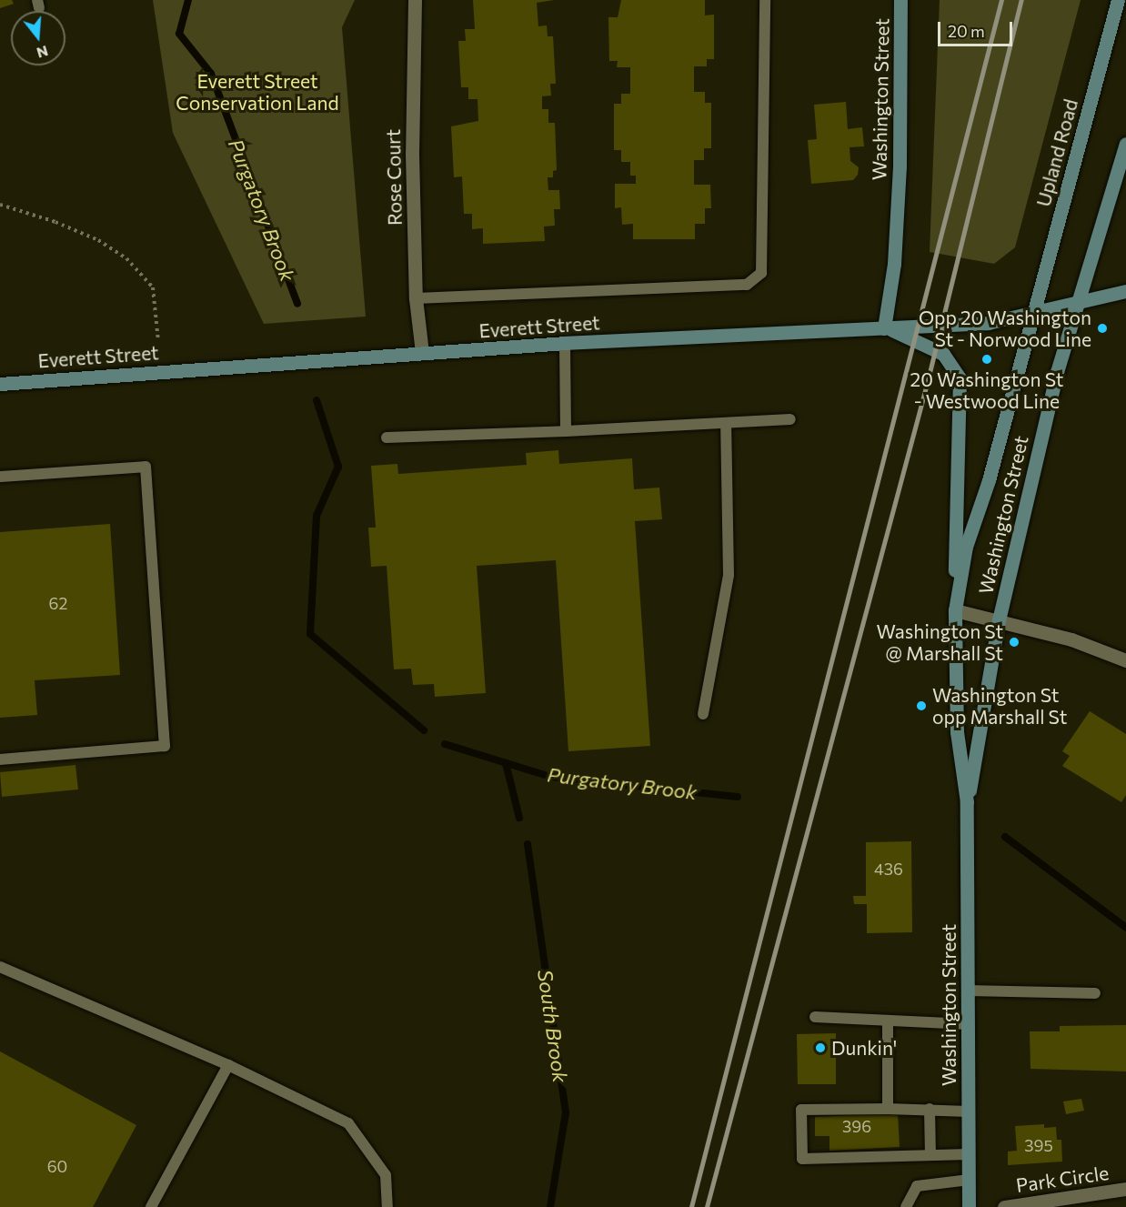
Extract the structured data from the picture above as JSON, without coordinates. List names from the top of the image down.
{
  "streets": {
    "main road": ["Washington Street", "Upland Road", "Everett Street"],
    "street": ["Rose Court", "Park Circle"]
  },
  "crossings": [
    ["Washington Street", "Upland Road"],
    ["Washington Street", "Everett Street"],
    ["Upland Road", "Everett Street"],
    ["Rose Court", "Everett Street"]
  ],
  "water": ["Purgatory Brook", "South Brook"],
  "parks": ["Everett Street Conservation Land"],
  "places": [
    "Opp 20 Washington St - Norwood Line",
    "20 Washington St - Westwood Line",
    "Washington St @ Marshall St",
    "Washington St opp Marshall St",
    "Dunkin'"
  ],
  "house_numbers": [
    "62",
    "436",
    "396",
    "395",
    "60"
  ],
  "scale_bar": "20 m",
  "north": "bottom"
}
